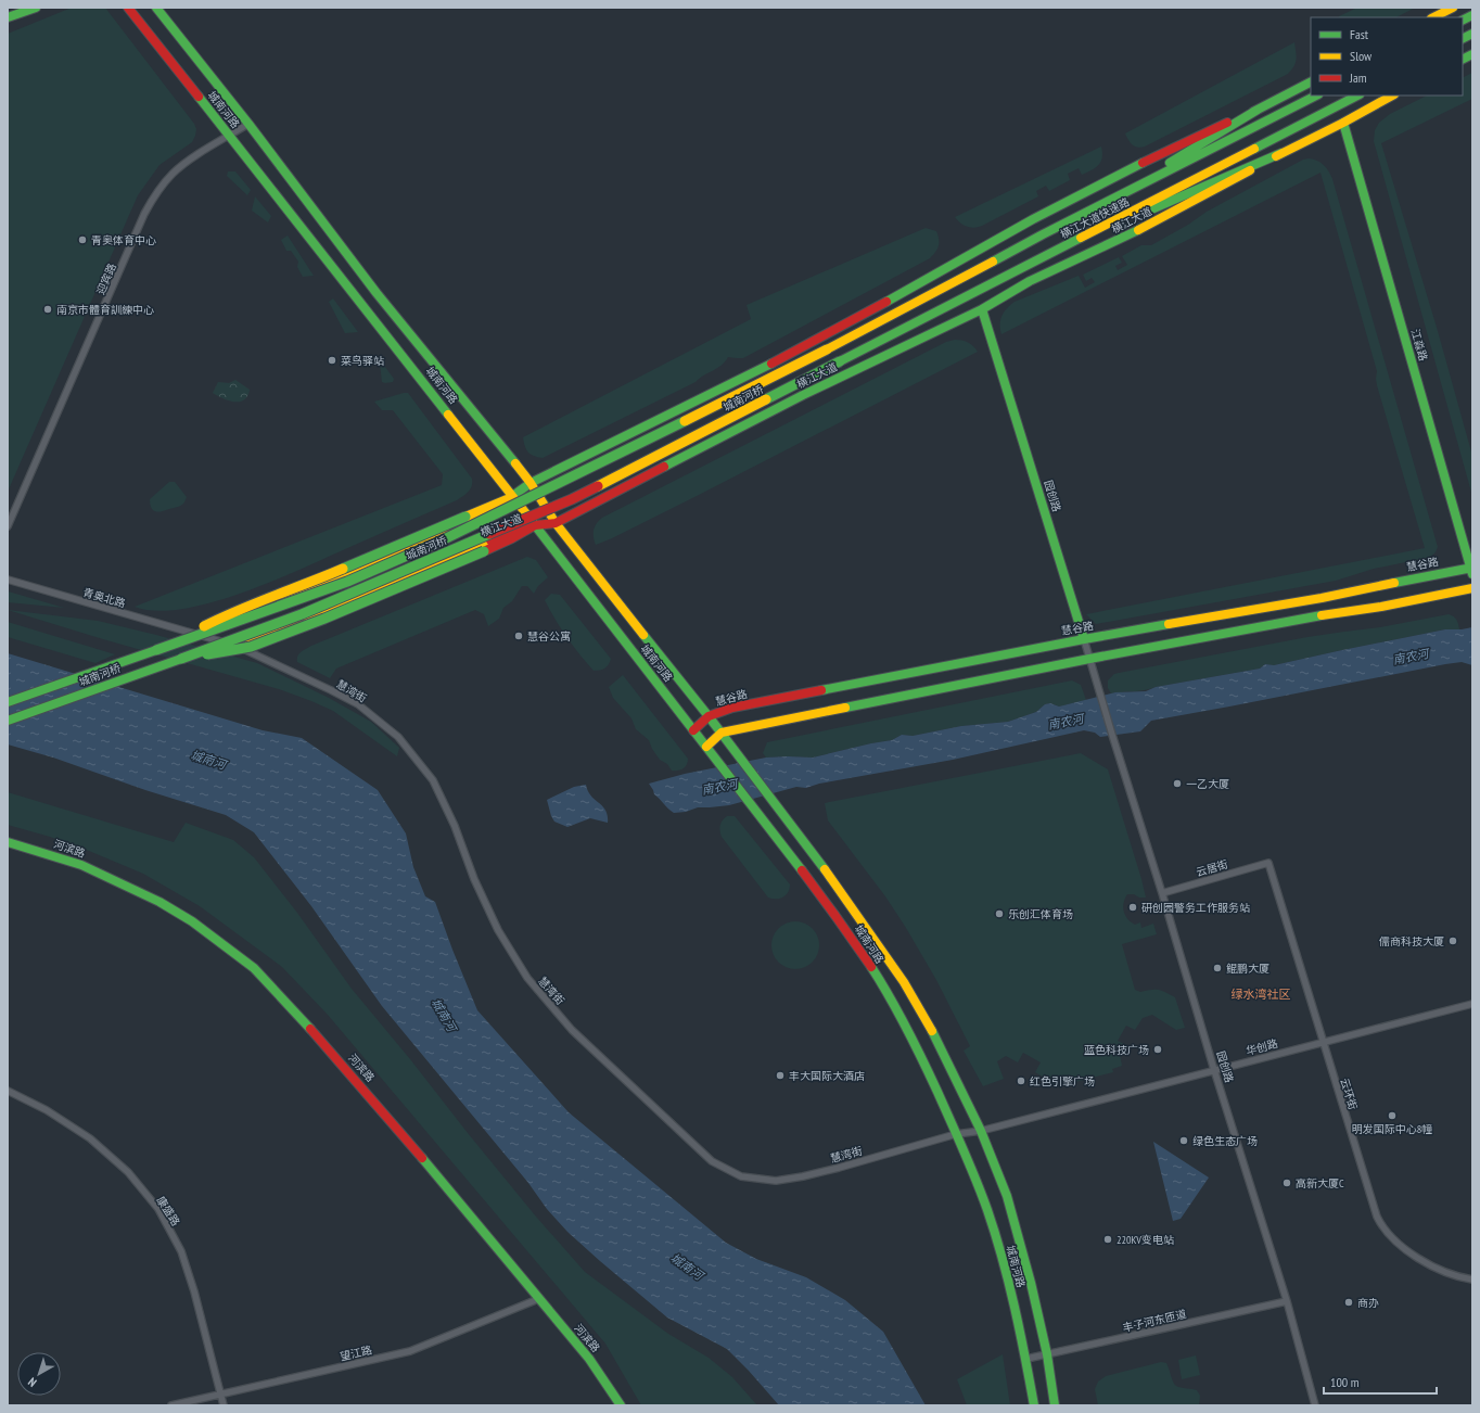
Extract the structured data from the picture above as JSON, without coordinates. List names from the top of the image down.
{
  "streets": {
    "main road": [
      "城南河路",
      "横江大道快速路",
      "横江大道",
      "江淼路",
      "城南河桥",
      "园创路",
      "慧谷路",
      "河滨路"
    ],
    "street": [
      "迎宾路",
      "青奥北路",
      "慧湾街",
      "云居街",
      "华创路",
      "云环街",
      "康盛路",
      "丰子河东匝道",
      "望江路"
    ]
  },
  "crossings": [
    ["城南河路", "横江大道"],
    ["城南河路", "迎宾路"],
    ["城南河路", "慧谷路"],
    ["城南河路", "慧湾街"],
    ["城南河路", "华创路"],
    ["城南河路", "丰子河东匝道"],
    ["横江大道快速路", "城南河桥"],
    ["横江大道", "江淼路"],
    ["横江大道", "园创路"],
    ["横江大道", "青奥北路"],
    ["横江大道", "慧湾街"],
    ["江淼路", "慧谷路"],
    ["园创路", "慧谷路"],
    ["园创路", "云居街"],
    ["园创路", "华创路"],
    ["园创路", "丰子河东匝道"],
    ["青奥北路", "慧湾街"],
    ["慧湾街", "华创路"],
    ["河滨路", "望江路"],
    ["云居街", "云环街"],
    ["华创路", "云环街"],
    ["康盛路", "望江路"]
  ],
  "districts": ["绿水湾社区"],
  "water": ["南农河", "城南河"],
  "places": [
    "青奥体育中心",
    "南京市體育訓練中心",
    "菜鸟驿站",
    "慧谷公寓",
    "一乙大厦",
    "研创园警务工作服务站",
    "乐创汇体育场",
    "儒商科技大厦",
    "鲲鹏大厦",
    "蓝色科技广场",
    "丰大国际大酒店",
    "红色引擎广场",
    "明发国际中心8幢",
    "绿色生态广场",
    "高新大厦C",
    "220KV变电站",
    "商办"
  ],
  "legend": ["Fast", "Slow", "Jam"],
  "scale_bar": "100 m",
  "north": "bottom left"
}
